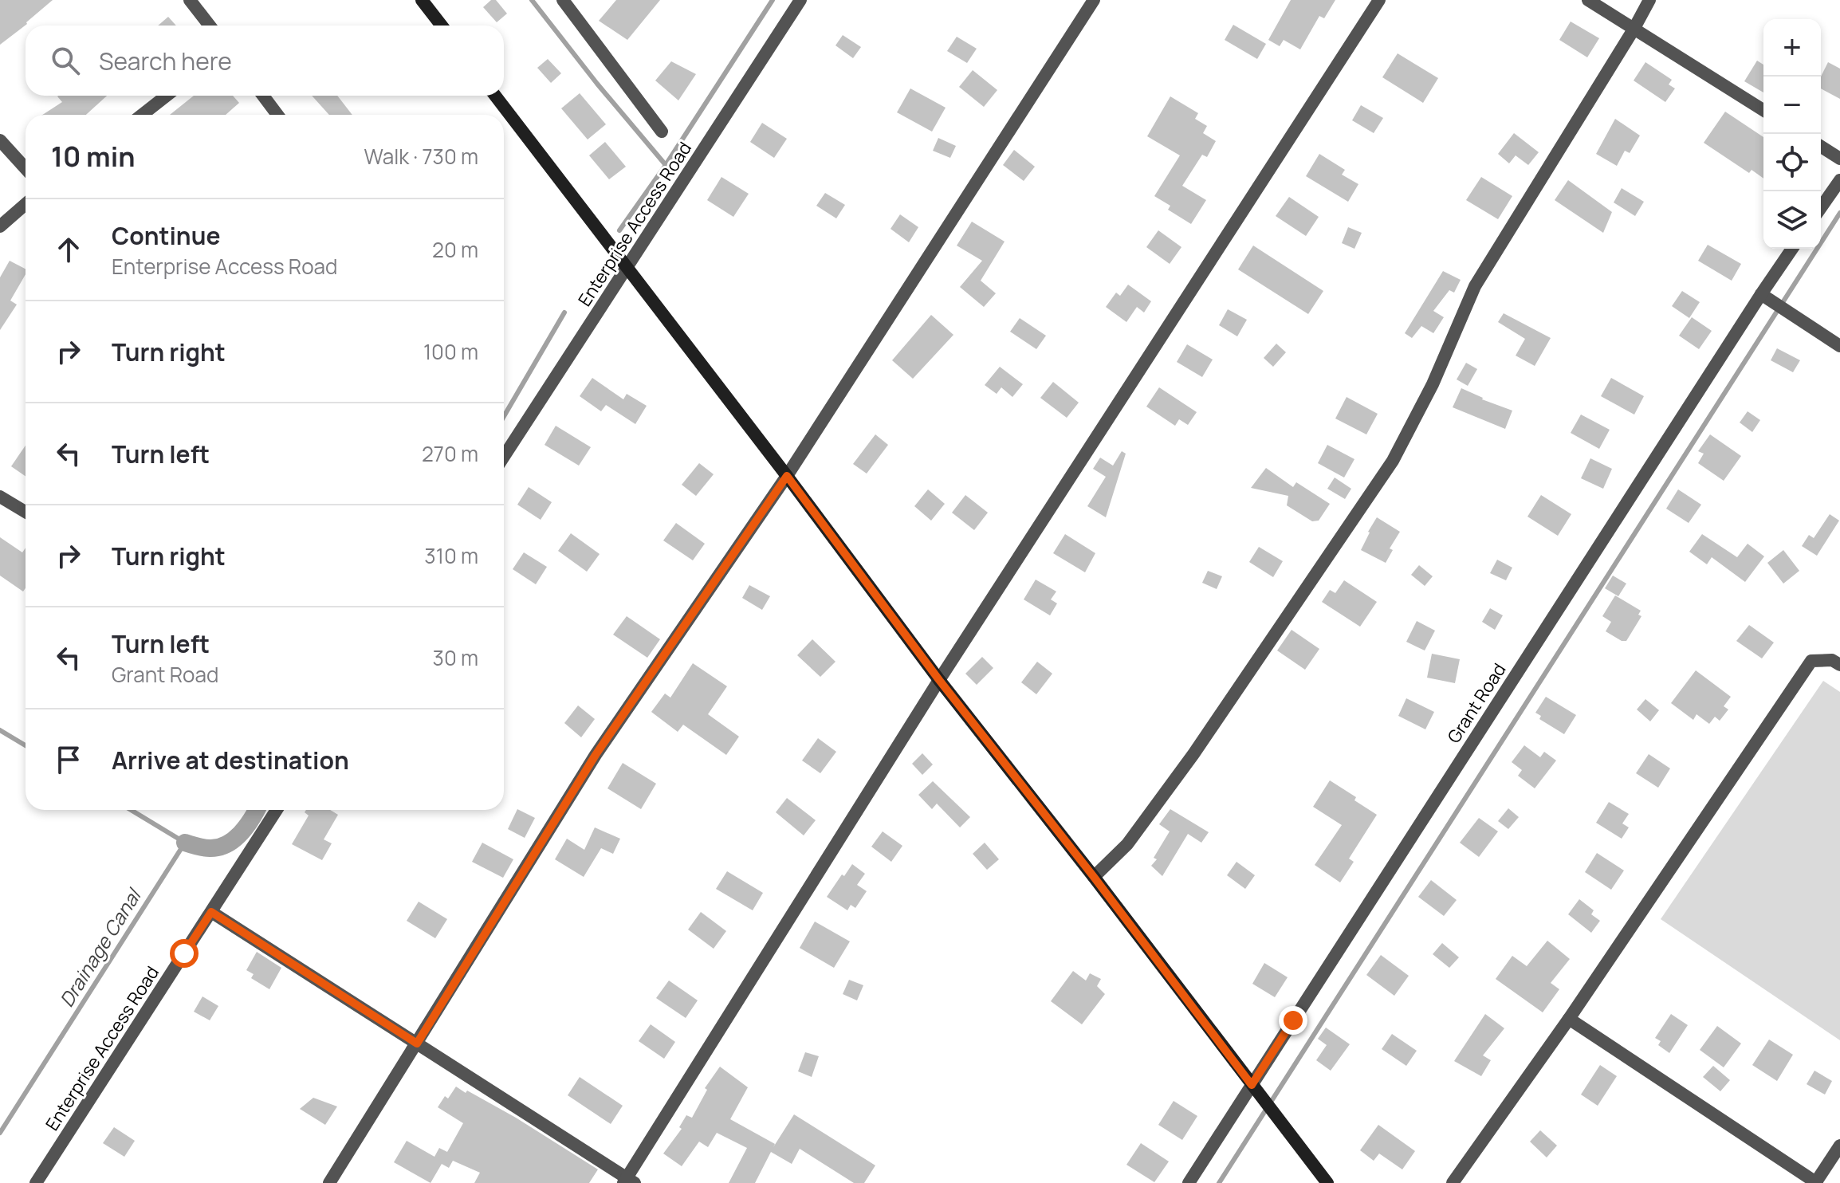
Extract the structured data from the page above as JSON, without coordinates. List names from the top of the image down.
{
  "streets": {
    "street": ["Enterprise Access Road", "Grant Road"]
  },
  "water": ["Drainage Canal"],
  "page": {
    "map_buttons": ["+", "−"],
    "search": "Search here",
    "heading": ["10 min", "Walk · 730 m"],
    "list": [
      ["Continue", "Enterprise Access Road", "20 m"],
      ["Turn right", "100 m"],
      ["Turn left", "270 m"],
      ["Turn right", "310 m"],
      ["Turn left", "Grant Road", "30 m"],
      "Arrive at destination"
    ]
  }
}
